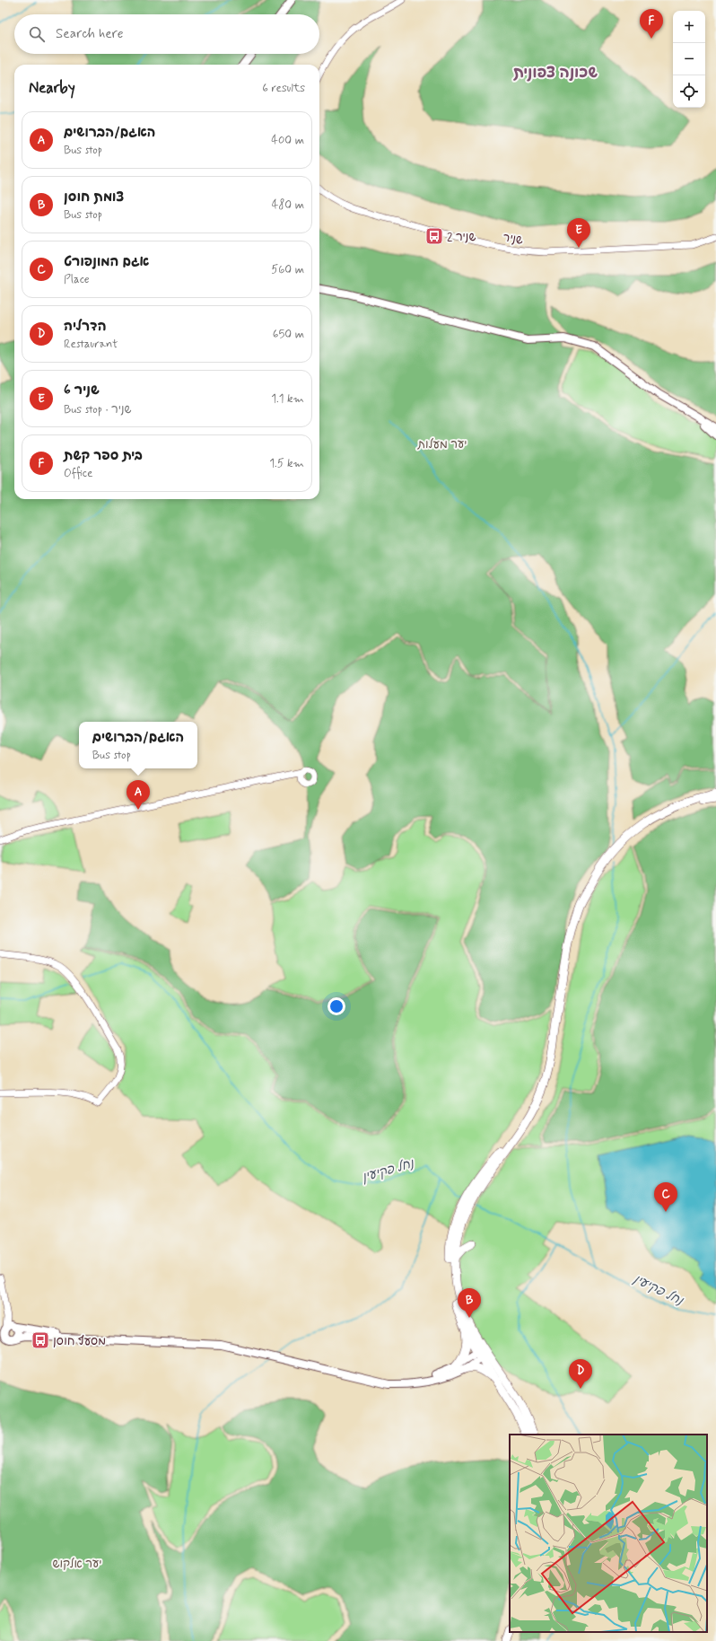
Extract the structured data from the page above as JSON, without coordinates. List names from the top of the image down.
{
  "streets": {
    "street": ["שניר"]
  },
  "districts": ["שכונה צפונית"],
  "water": ["נחל פקיעין"],
  "parks": ["יער מעלות", "יער אלקוש"],
  "places": {
    "bus stop": ["שניר 2", "מסעף חוסן"]
  },
  "page": {
    "pins": [
      "F",
      "E",
      "A",
      "C",
      "B",
      "D"
    ],
    "map_buttons": ["+", "−"],
    "search": "Search here",
    "heading": ["Nearby", "6 results"],
    "list": [
      {
        "mark": "A",
        "name": "האגם/הברושים",
        "note": "Bus stop",
        "value": "400 m"
      },
      {
        "mark": "B",
        "name": "צומת חוסן",
        "note": "Bus stop",
        "value": "480 m"
      },
      {
        "mark": "C",
        "name": "אגם המונפורט",
        "note": "Place",
        "value": "560 m"
      },
      {
        "mark": "D",
        "name": "הדרליה",
        "note": "Restaurant",
        "value": "650 m"
      },
      {
        "mark": "E",
        "name": "שניר 6",
        "note": "Bus stop · שניר",
        "value": "1.1 km"
      },
      {
        "mark": "F",
        "name": "בית ספר קשת",
        "note": "Office",
        "value": "1.5 km"
      }
    ],
    "popup": ["האגם/הברושים", "Bus stop"]
  }
}
